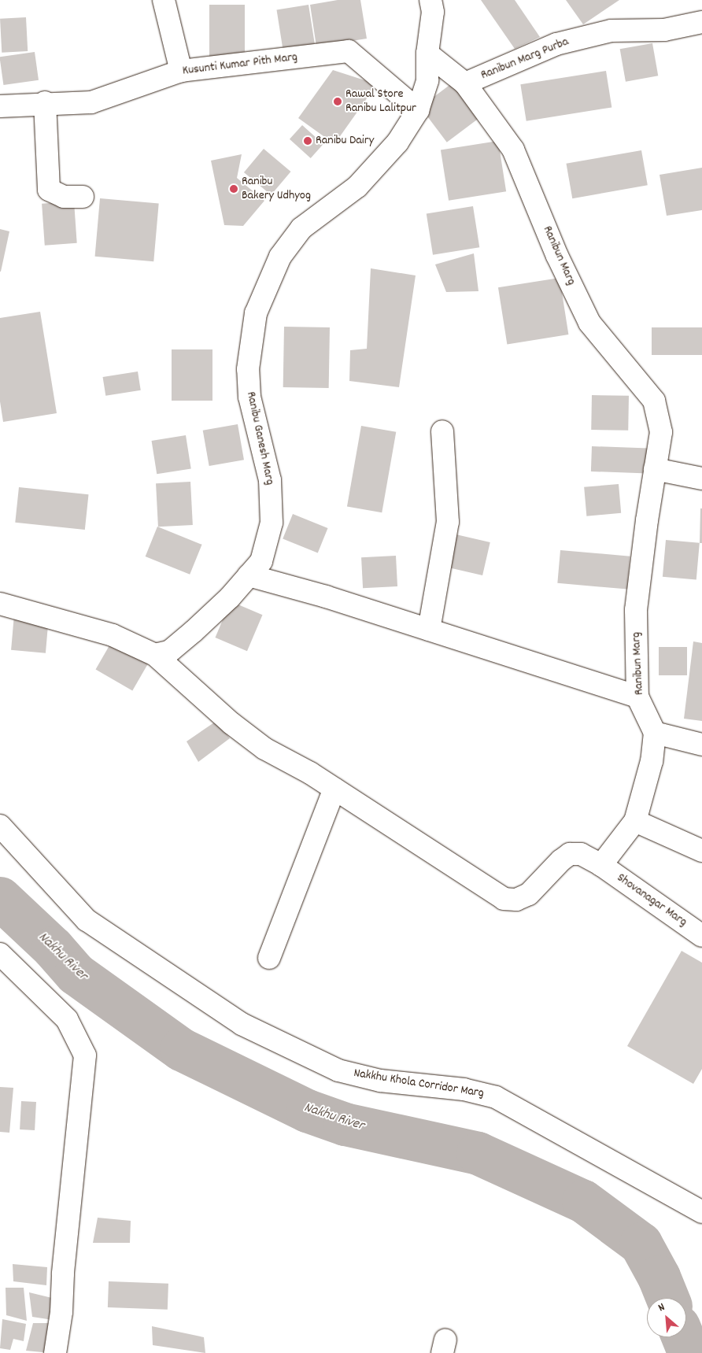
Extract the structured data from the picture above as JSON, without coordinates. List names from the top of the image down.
{
  "streets": {
    "street": [
      "Ranibun Marg Purba",
      "Kusunti Kumar Pith Marg",
      "Ranibun Marg",
      "Ranibu Ganesh Marg",
      "Shovanagar Marg",
      "Nakkhu Khola Corridor Marg"
    ]
  },
  "crossings": [
    ["Ranibun Marg Purba", "Ranibun Marg"],
    ["Kusunti Kumar Pith Marg", "Ranibu Ganesh Marg"],
    ["Ranibun Marg", "Ranibu Ganesh Marg"],
    ["Ranibu Ganesh Marg", "Shovanagar Marg"]
  ],
  "water": ["Nakhu River"],
  "places": ["Rawal Store Ranibu Lalitpur", "Ranibu Dairy", "Ranibu Bakery Udhyog"],
  "north": "top left"
}
